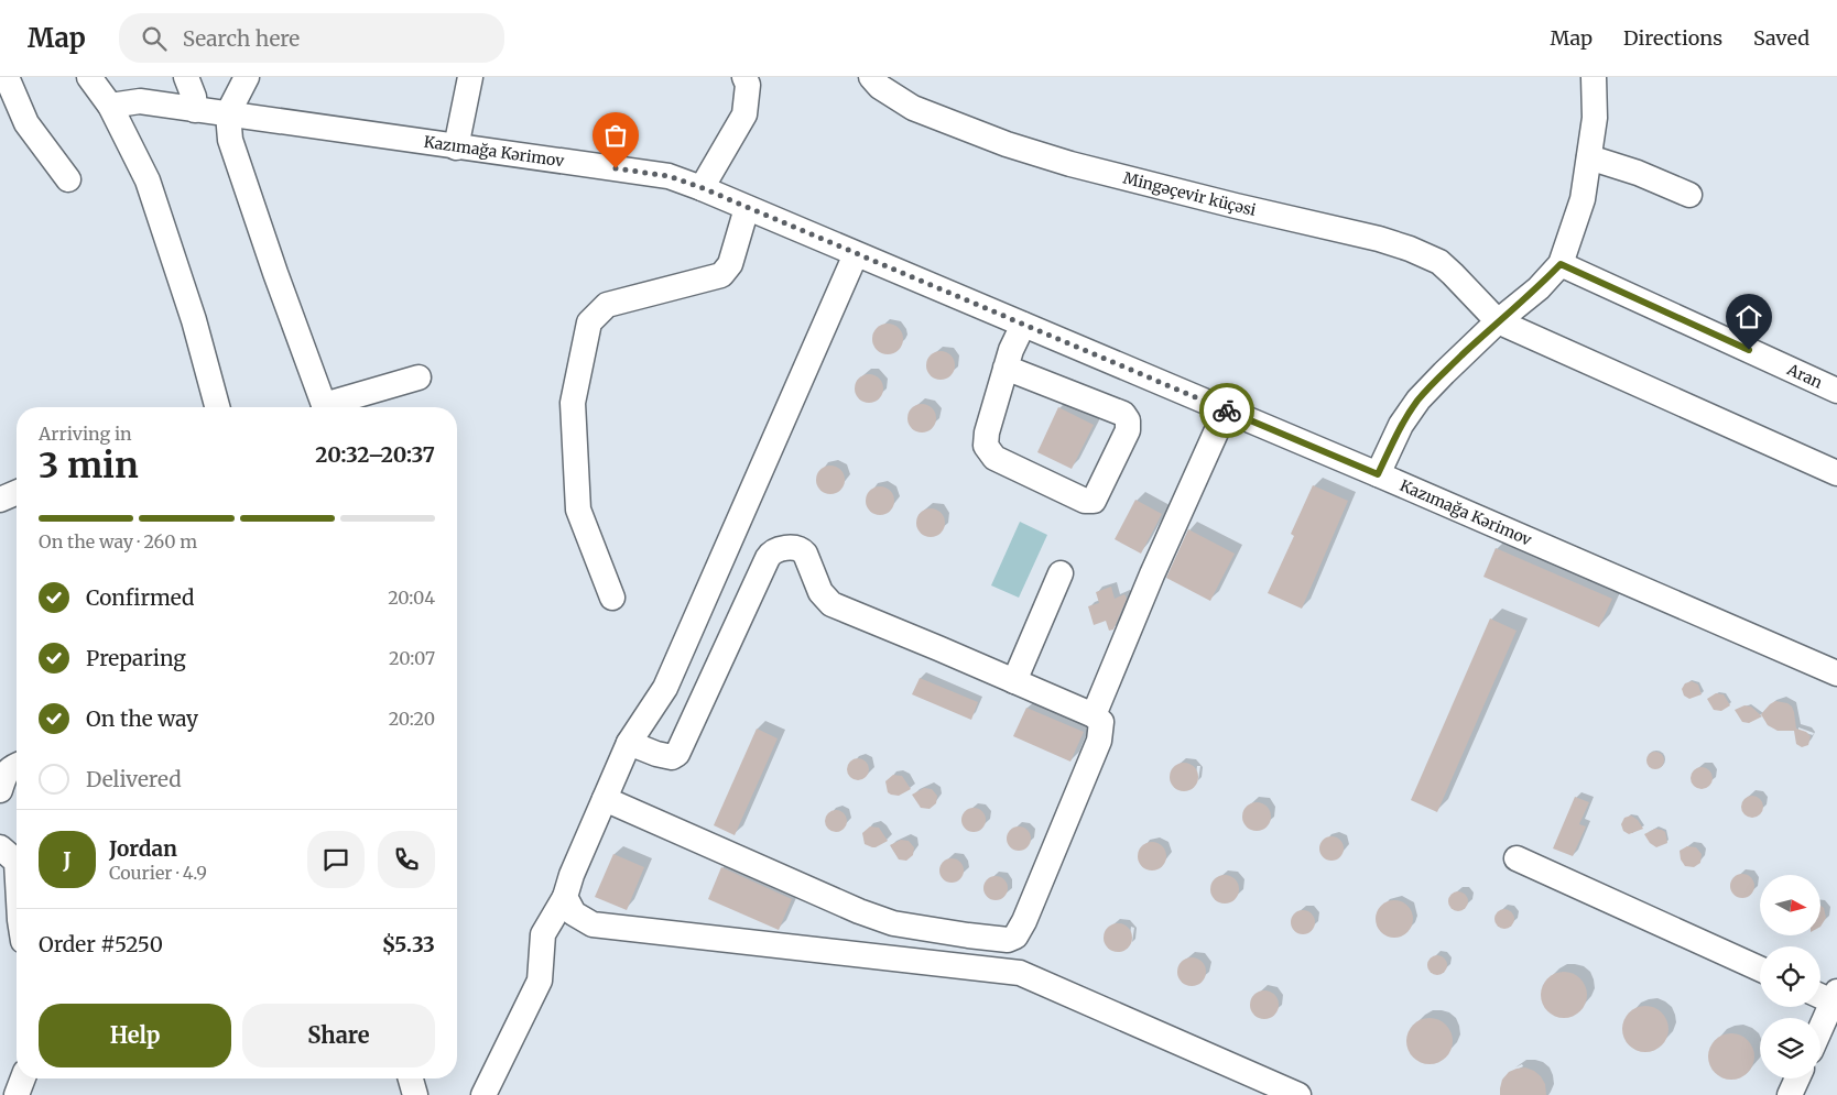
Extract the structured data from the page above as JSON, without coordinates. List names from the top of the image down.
{
  "streets": {
    "street": ["Kazımağa Kərimov", "Mingəçevir küçəsi", "Aran"]
  },
  "north": "right",
  "page": {
    "header": "Map",
    "search": "Search here",
    "nav": ["Map", "Directions", "Saved"],
    "heading": ["3 min", "Arriving in", "20:32–20:37"],
    "panel": [
      "Jordan",
      "Courier · 4.9",
      "Order #5250",
      "$5.33"
    ],
    "bar": "On the way · 260 m",
    "list": [
      ["Confirmed", "20:04"],
      ["Preparing", "20:07"],
      ["On the way", "20:20"],
      "Delivered"
    ],
    "round": "J",
    "buttons": ["Help", "Share"]
  }
}
